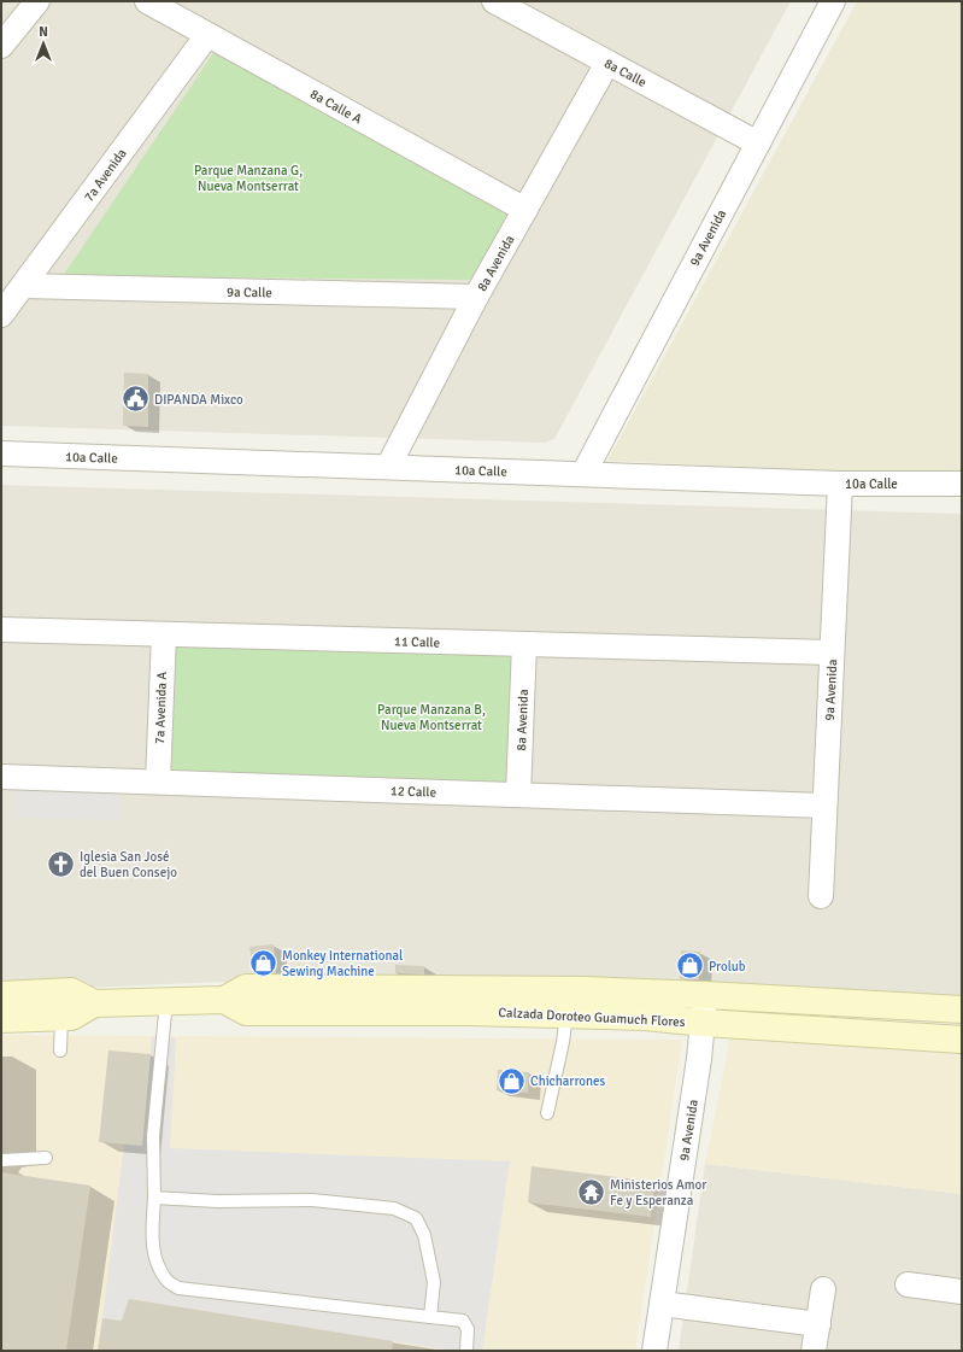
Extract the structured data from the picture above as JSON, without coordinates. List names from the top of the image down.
{
  "streets": {
    "main road": ["Calzada Doroteo Guamuch Flores"],
    "street": [
      "8a Calle",
      "8a Calle A",
      "7a Avenida",
      "9a Avenida",
      "8a Avenida",
      "9a Calle",
      "10a Calle",
      "11 Calle",
      "7a Avenida A",
      "12 Calle"
    ]
  },
  "crossings": [
    ["8a Calle", "9a Avenida"],
    ["8a Calle", "8a Avenida"],
    ["8a Calle A", "7a Avenida"],
    ["8a Calle A", "8a Avenida"],
    ["7a Avenida", "9a Calle"],
    ["9a Avenida", "10a Calle"],
    ["9a Avenida", "11 Calle"],
    ["9a Avenida", "12 Calle"],
    ["9a Avenida", "Calzada Doroteo Guamuch Flores"],
    ["8a Avenida", "9a Calle"],
    ["8a Avenida", "10a Calle"],
    ["8a Avenida", "11 Calle"],
    ["8a Avenida", "12 Calle"],
    ["11 Calle", "7a Avenida A"],
    ["7a Avenida A", "12 Calle"]
  ],
  "parks": ["Parque Manzana G, Nueva Montserrat", "Parque Manzana B, Nueva Montserrat"],
  "places": {
    "public building": ["DIPANDA Mixco"],
    "church": ["Iglesia San José del Buen Consejo"],
    "shop": ["Monkey International Sewing Machine", "Prolub", "Chicharrones"],
    "temple": ["Ministerios Amor Fe y Esperanza"]
  },
  "north": "top"
}
